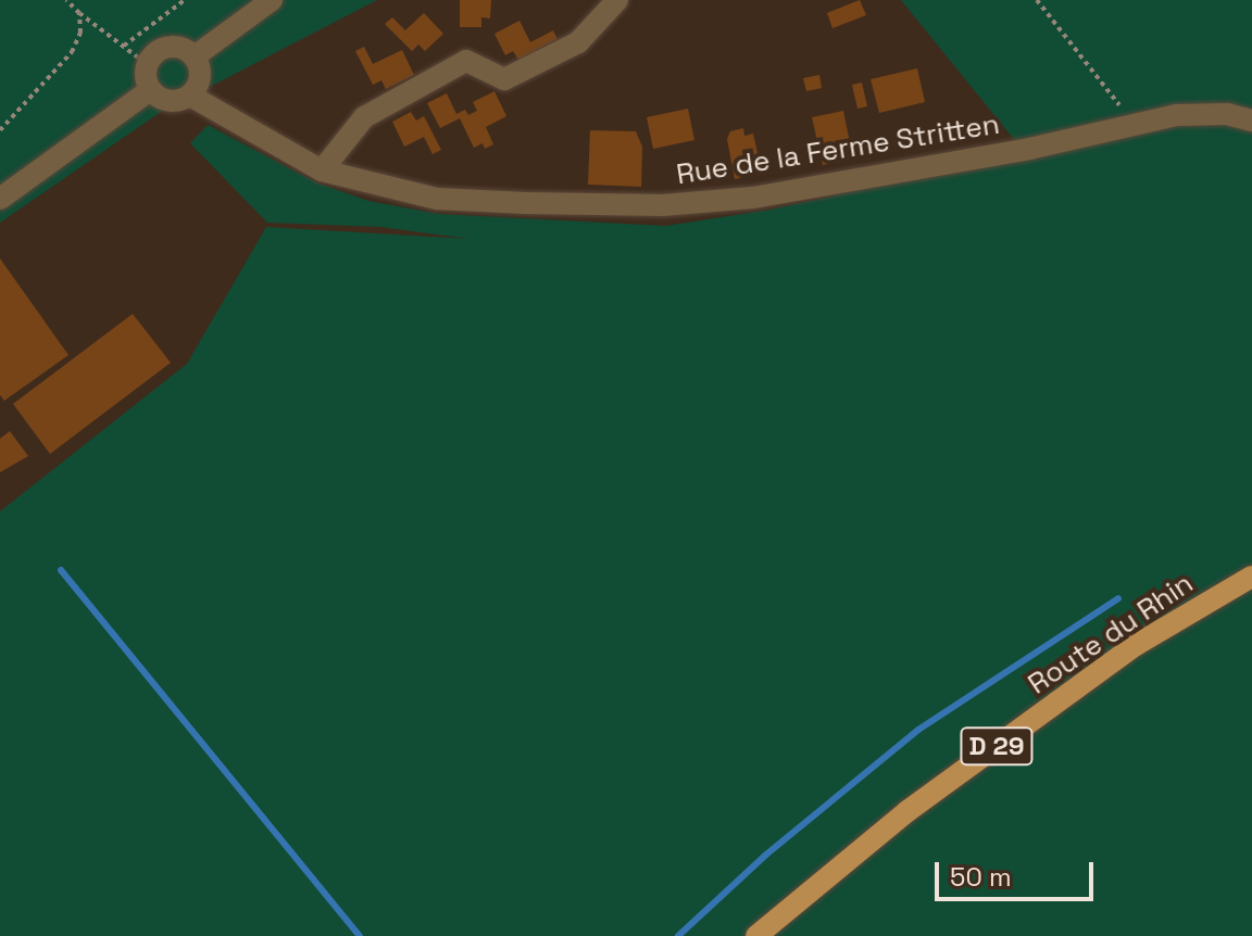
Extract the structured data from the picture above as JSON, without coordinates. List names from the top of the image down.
{
  "streets": {
    "main road": ["Route du Rhin", "D 29"],
    "street": ["Rue de la Ferme Stritten"]
  },
  "scale_bar": "50 m"
}
